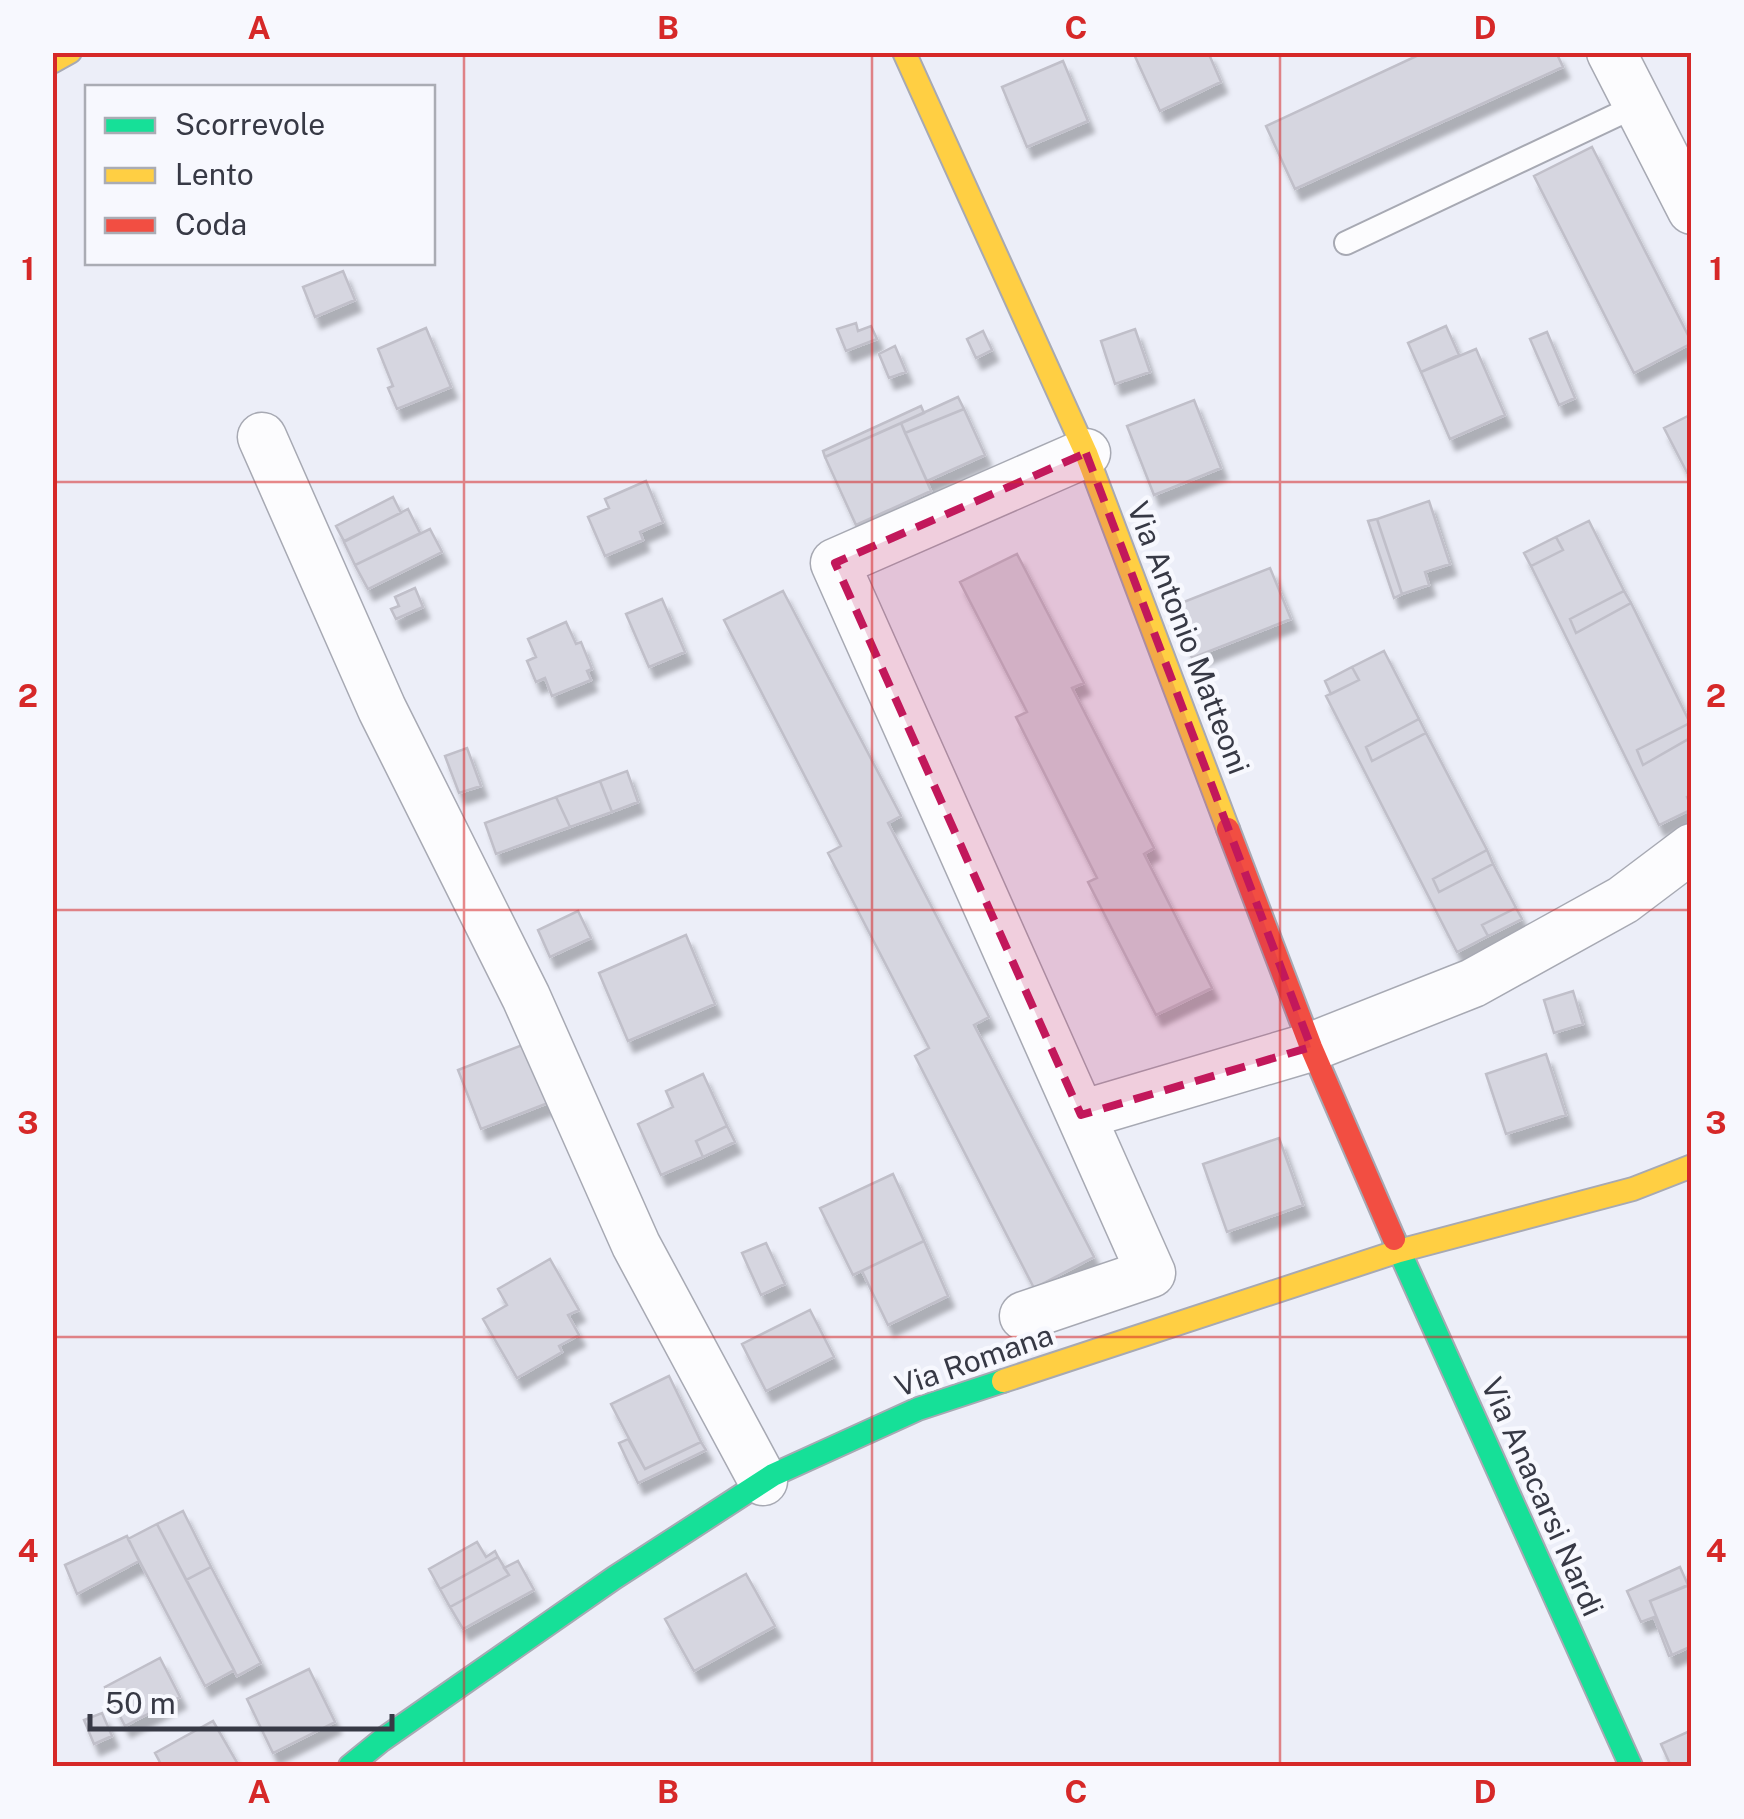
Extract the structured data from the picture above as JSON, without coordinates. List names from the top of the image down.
{
  "streets": {
    "main road": ["Via Antonio Matteoni", "Via Romana", "Via Anacarsi Nardi"]
  },
  "crossings": [
    ["Via Antonio Matteoni", "Via Romana"],
    ["Via Antonio Matteoni", "Via Anacarsi Nardi"],
    ["Via Romana", "Via Anacarsi Nardi"]
  ],
  "legend": ["Scorrevole", "Lento", "Coda"],
  "scale_bar": "50 m",
  "grid": {
    "columns": [
      "A",
      "B",
      "C",
      "D"
    ],
    "rows": [
      "1",
      "2",
      "3",
      "4"
    ]
  }
}
